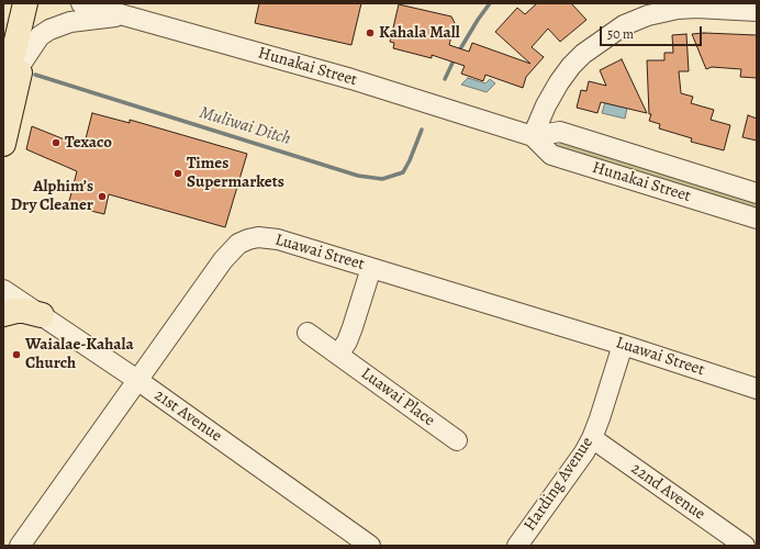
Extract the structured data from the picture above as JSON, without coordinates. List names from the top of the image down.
{
  "streets": {
    "street": [
      "Hunakai Street",
      "Luawai Street",
      "Luawai Place",
      "21st Avenue",
      "Harding Avenue",
      "22nd Avenue"
    ]
  },
  "crossings": [
    ["Luawai Street", "21st Avenue"],
    ["Luawai Street", "Harding Avenue"],
    ["Harding Avenue", "22nd Avenue"]
  ],
  "water": ["Muliwai Ditch"],
  "places": [
    "Kahala Mall",
    "Texaco",
    "Times Supermarkets",
    "Alphim’s Dry Cleaner",
    "Waialae-Kahala Church"
  ],
  "scale_bar": "50 m"
}
